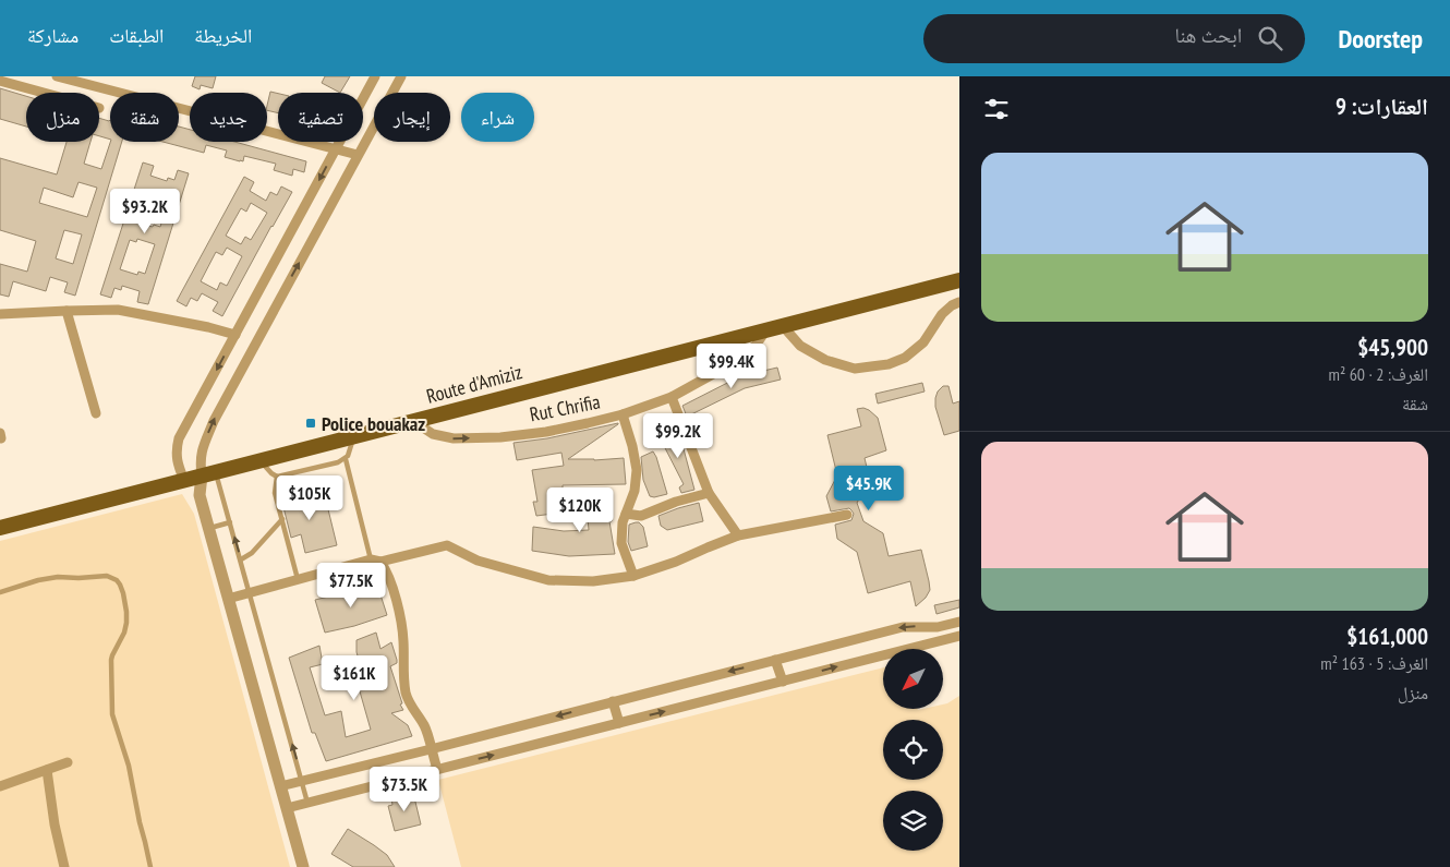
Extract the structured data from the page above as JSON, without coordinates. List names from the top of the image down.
{
  "streets": {
    "main road": ["Route d'Amiziz"],
    "street": ["Rut Chrifia"]
  },
  "crossings": [
    ["Route d'Amiziz", "Rut Chrifia"]
  ],
  "one_way": ["Rut Chrifia"],
  "places": {
    "transit": ["Police bouakaz"]
  },
  "north": "bottom left",
  "page": {
    "header": "Doorstep",
    "search": "ابحث هنا",
    "nav": ["الخريطة", "الطبقات", "مشاركة"],
    "heading": "العقارات: 9",
    "chip": [
      "شراء",
      "إيجار",
      "تصفية",
      "جديد",
      "شقة",
      "منزل"
    ],
    "list": [
      {
        "name": "$45,900",
        "note": "الغرف: 2 · 60 m² · شقة"
      },
      {
        "name": "$161,000",
        "note": "الغرف: 5 · 163 m² · منزل"
      }
    ],
    "price": [
      "$93.2K",
      "$99.4K",
      "$99.2K",
      "$45.9K",
      "$105K",
      "$120K",
      "$77.5K",
      "$161K",
      "$73.5K"
    ]
  }
}
